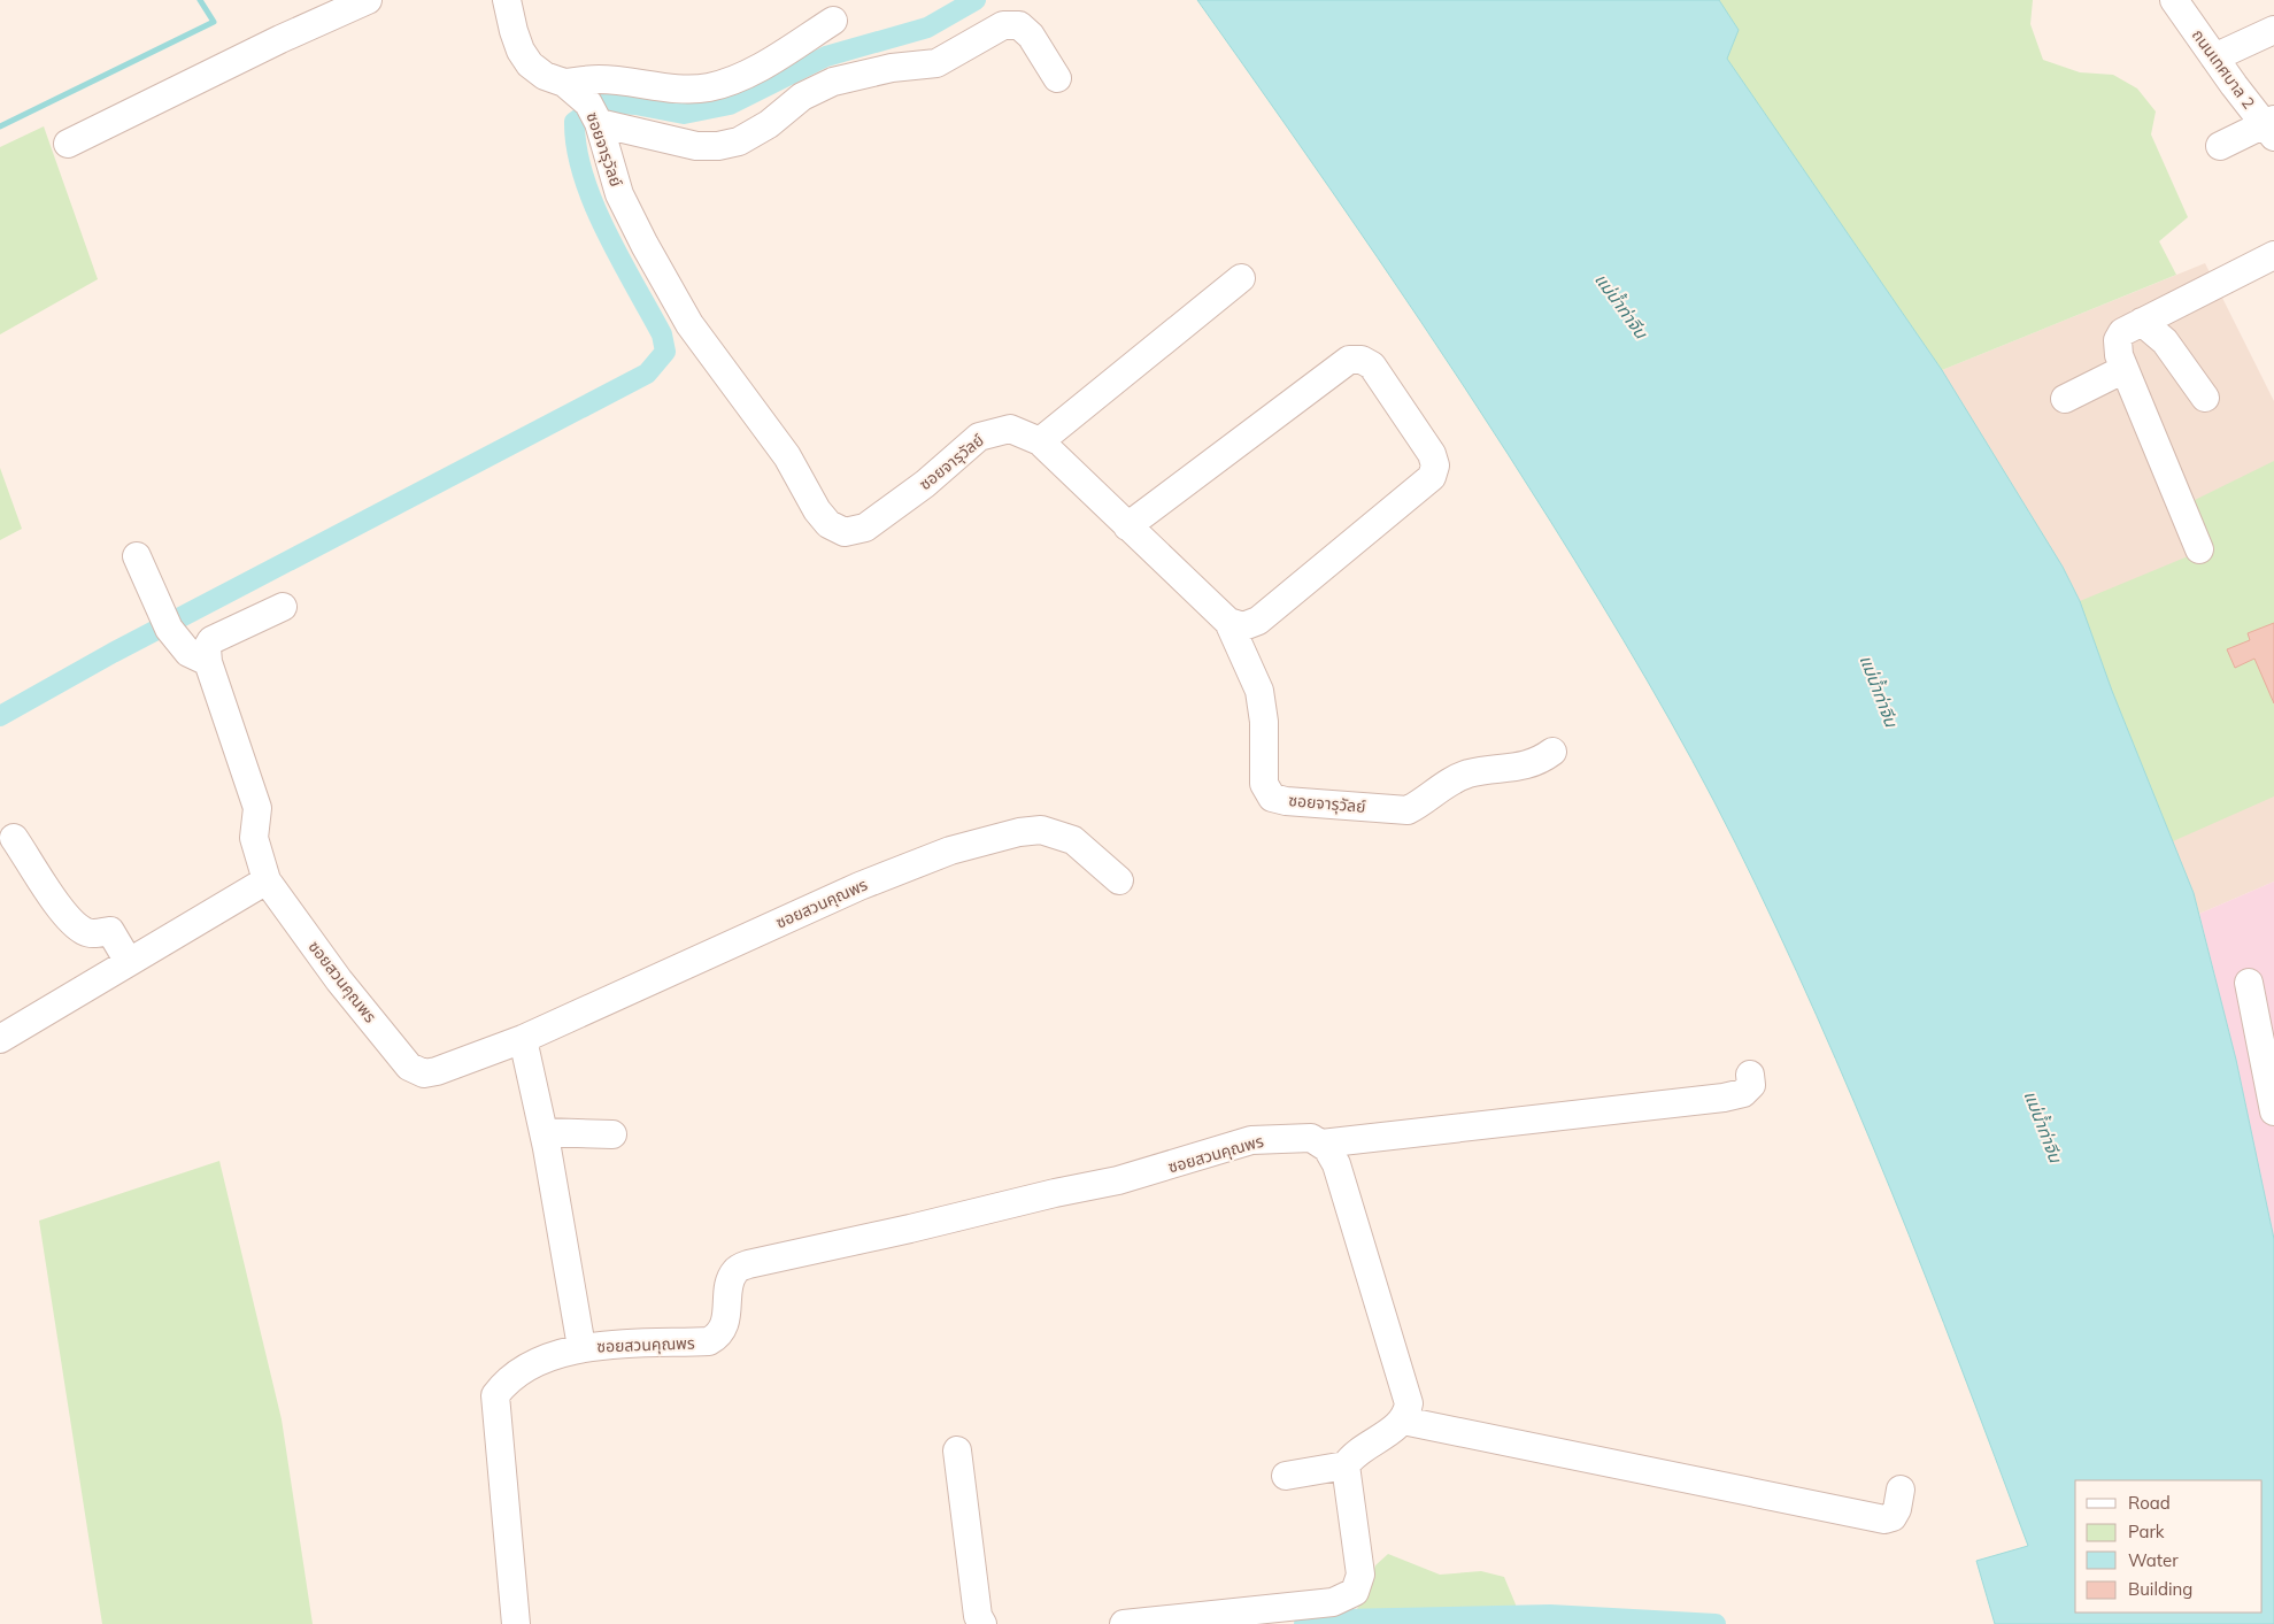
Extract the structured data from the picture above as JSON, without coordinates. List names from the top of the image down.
{
  "streets": {
    "street": ["ถนนเทศบาล 2", "ซอยจารุวัลย์", "ซอยสวนคุณพร"]
  },
  "water": ["แม่น้ำท่าจีน"],
  "legend": [
    "Road",
    "Park",
    "Water",
    "Building"
  ]
}
